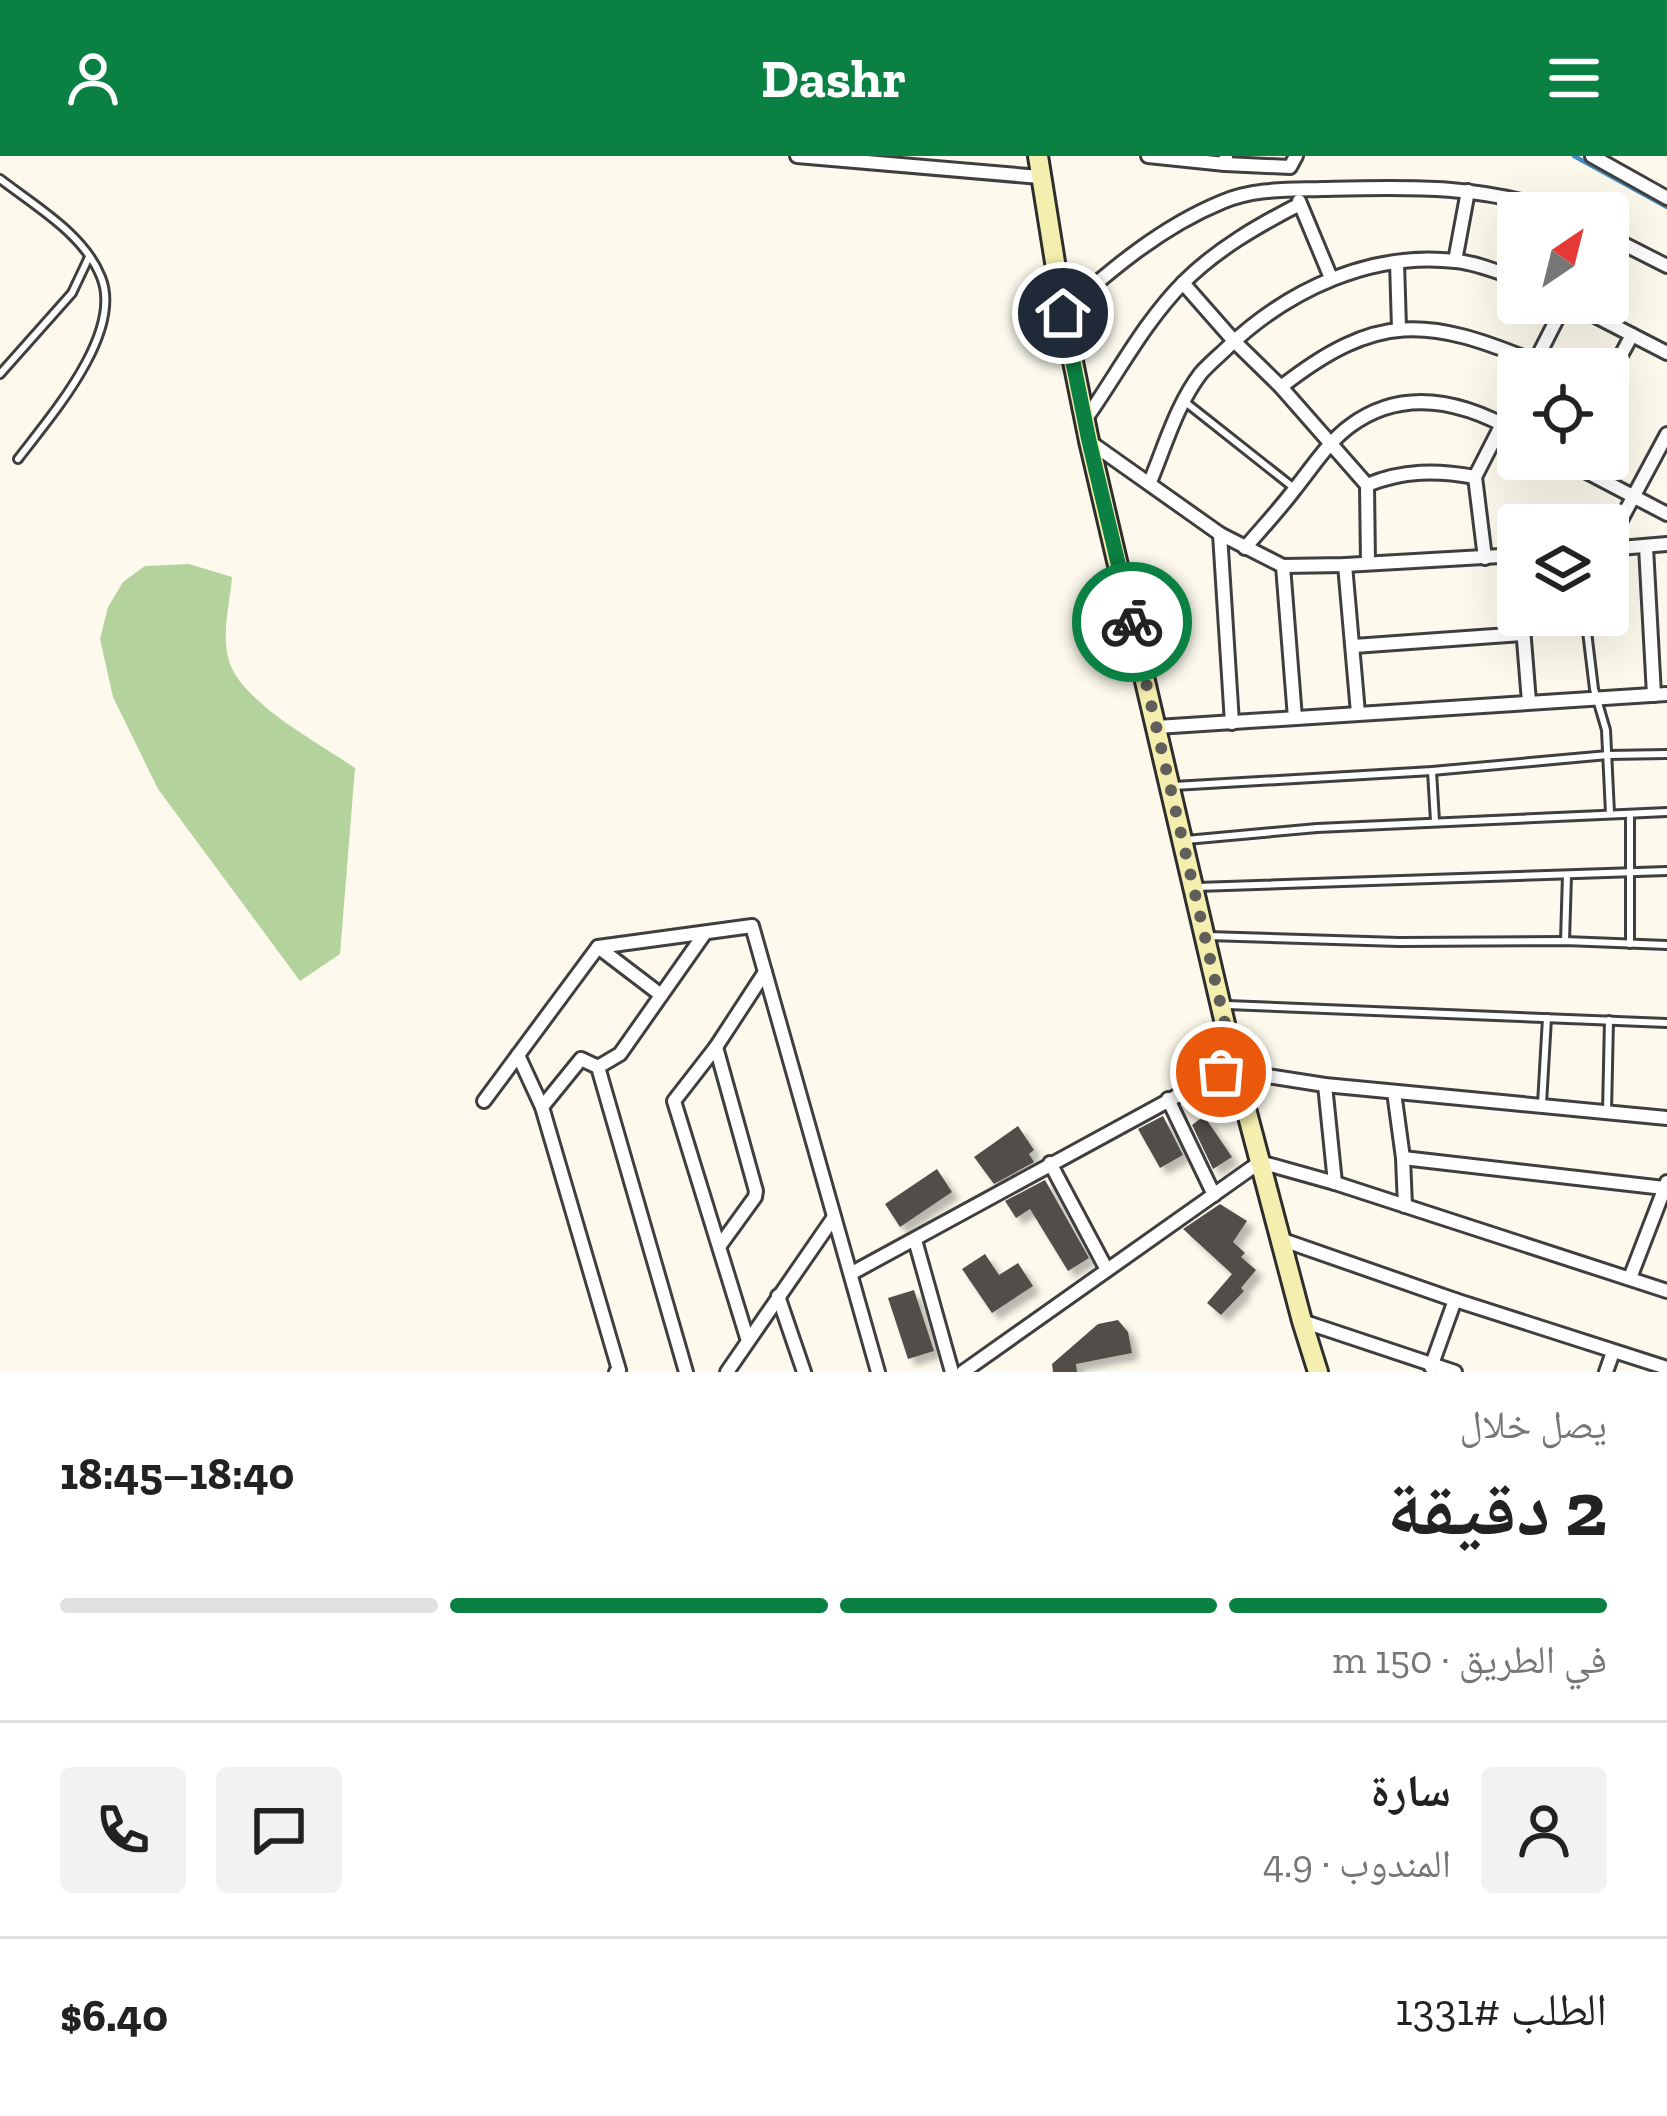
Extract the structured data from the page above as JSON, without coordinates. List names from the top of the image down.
{
  "north": "top right",
  "page": {
    "header": "Dashr",
    "heading": ["2 دقيقة", "يصل خلال", "18:40–18:45"],
    "panel": [
      "سارة",
      "المندوب · 4.9",
      "الطلب #1331",
      "$6.40"
    ],
    "bar": "في الطريق · 150 m"
  }
}
